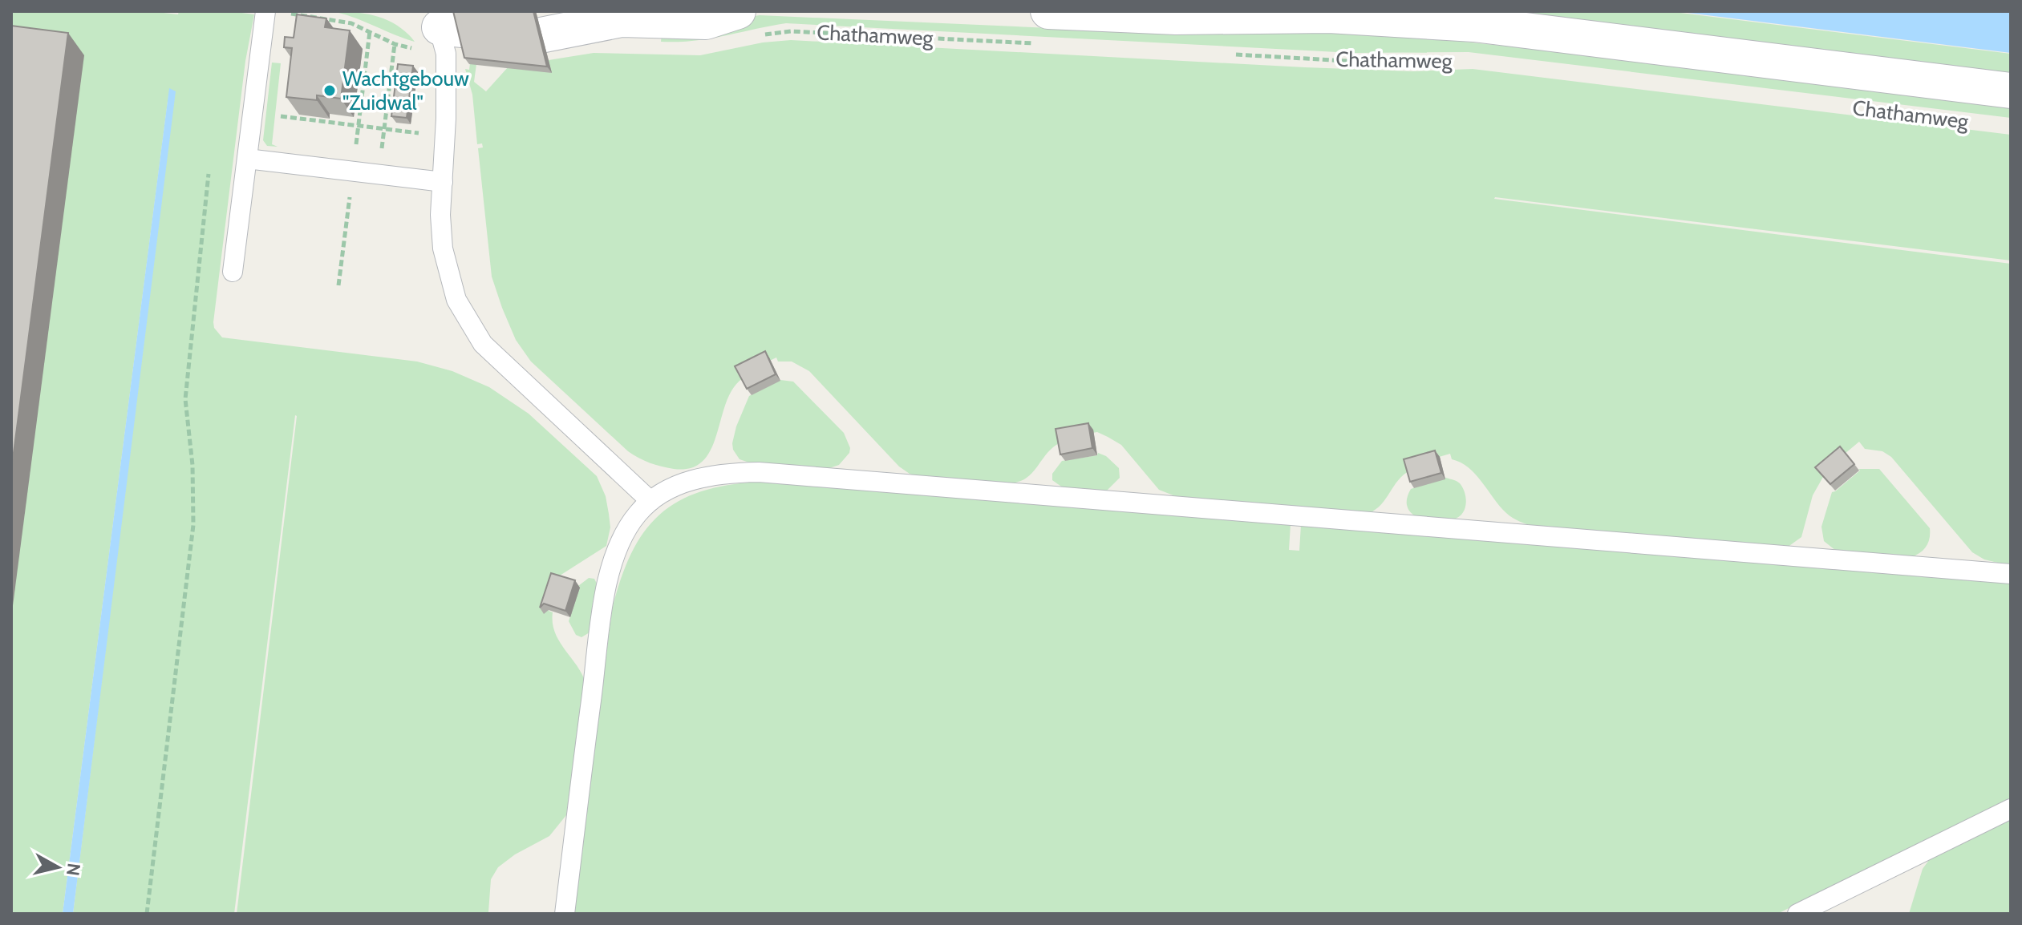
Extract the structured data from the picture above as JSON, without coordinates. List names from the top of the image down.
{
  "streets": {
    "street": ["Chathamweg"]
  },
  "places": ["Wachtgebouw \"Zuidwal\""],
  "north": "right"
}
